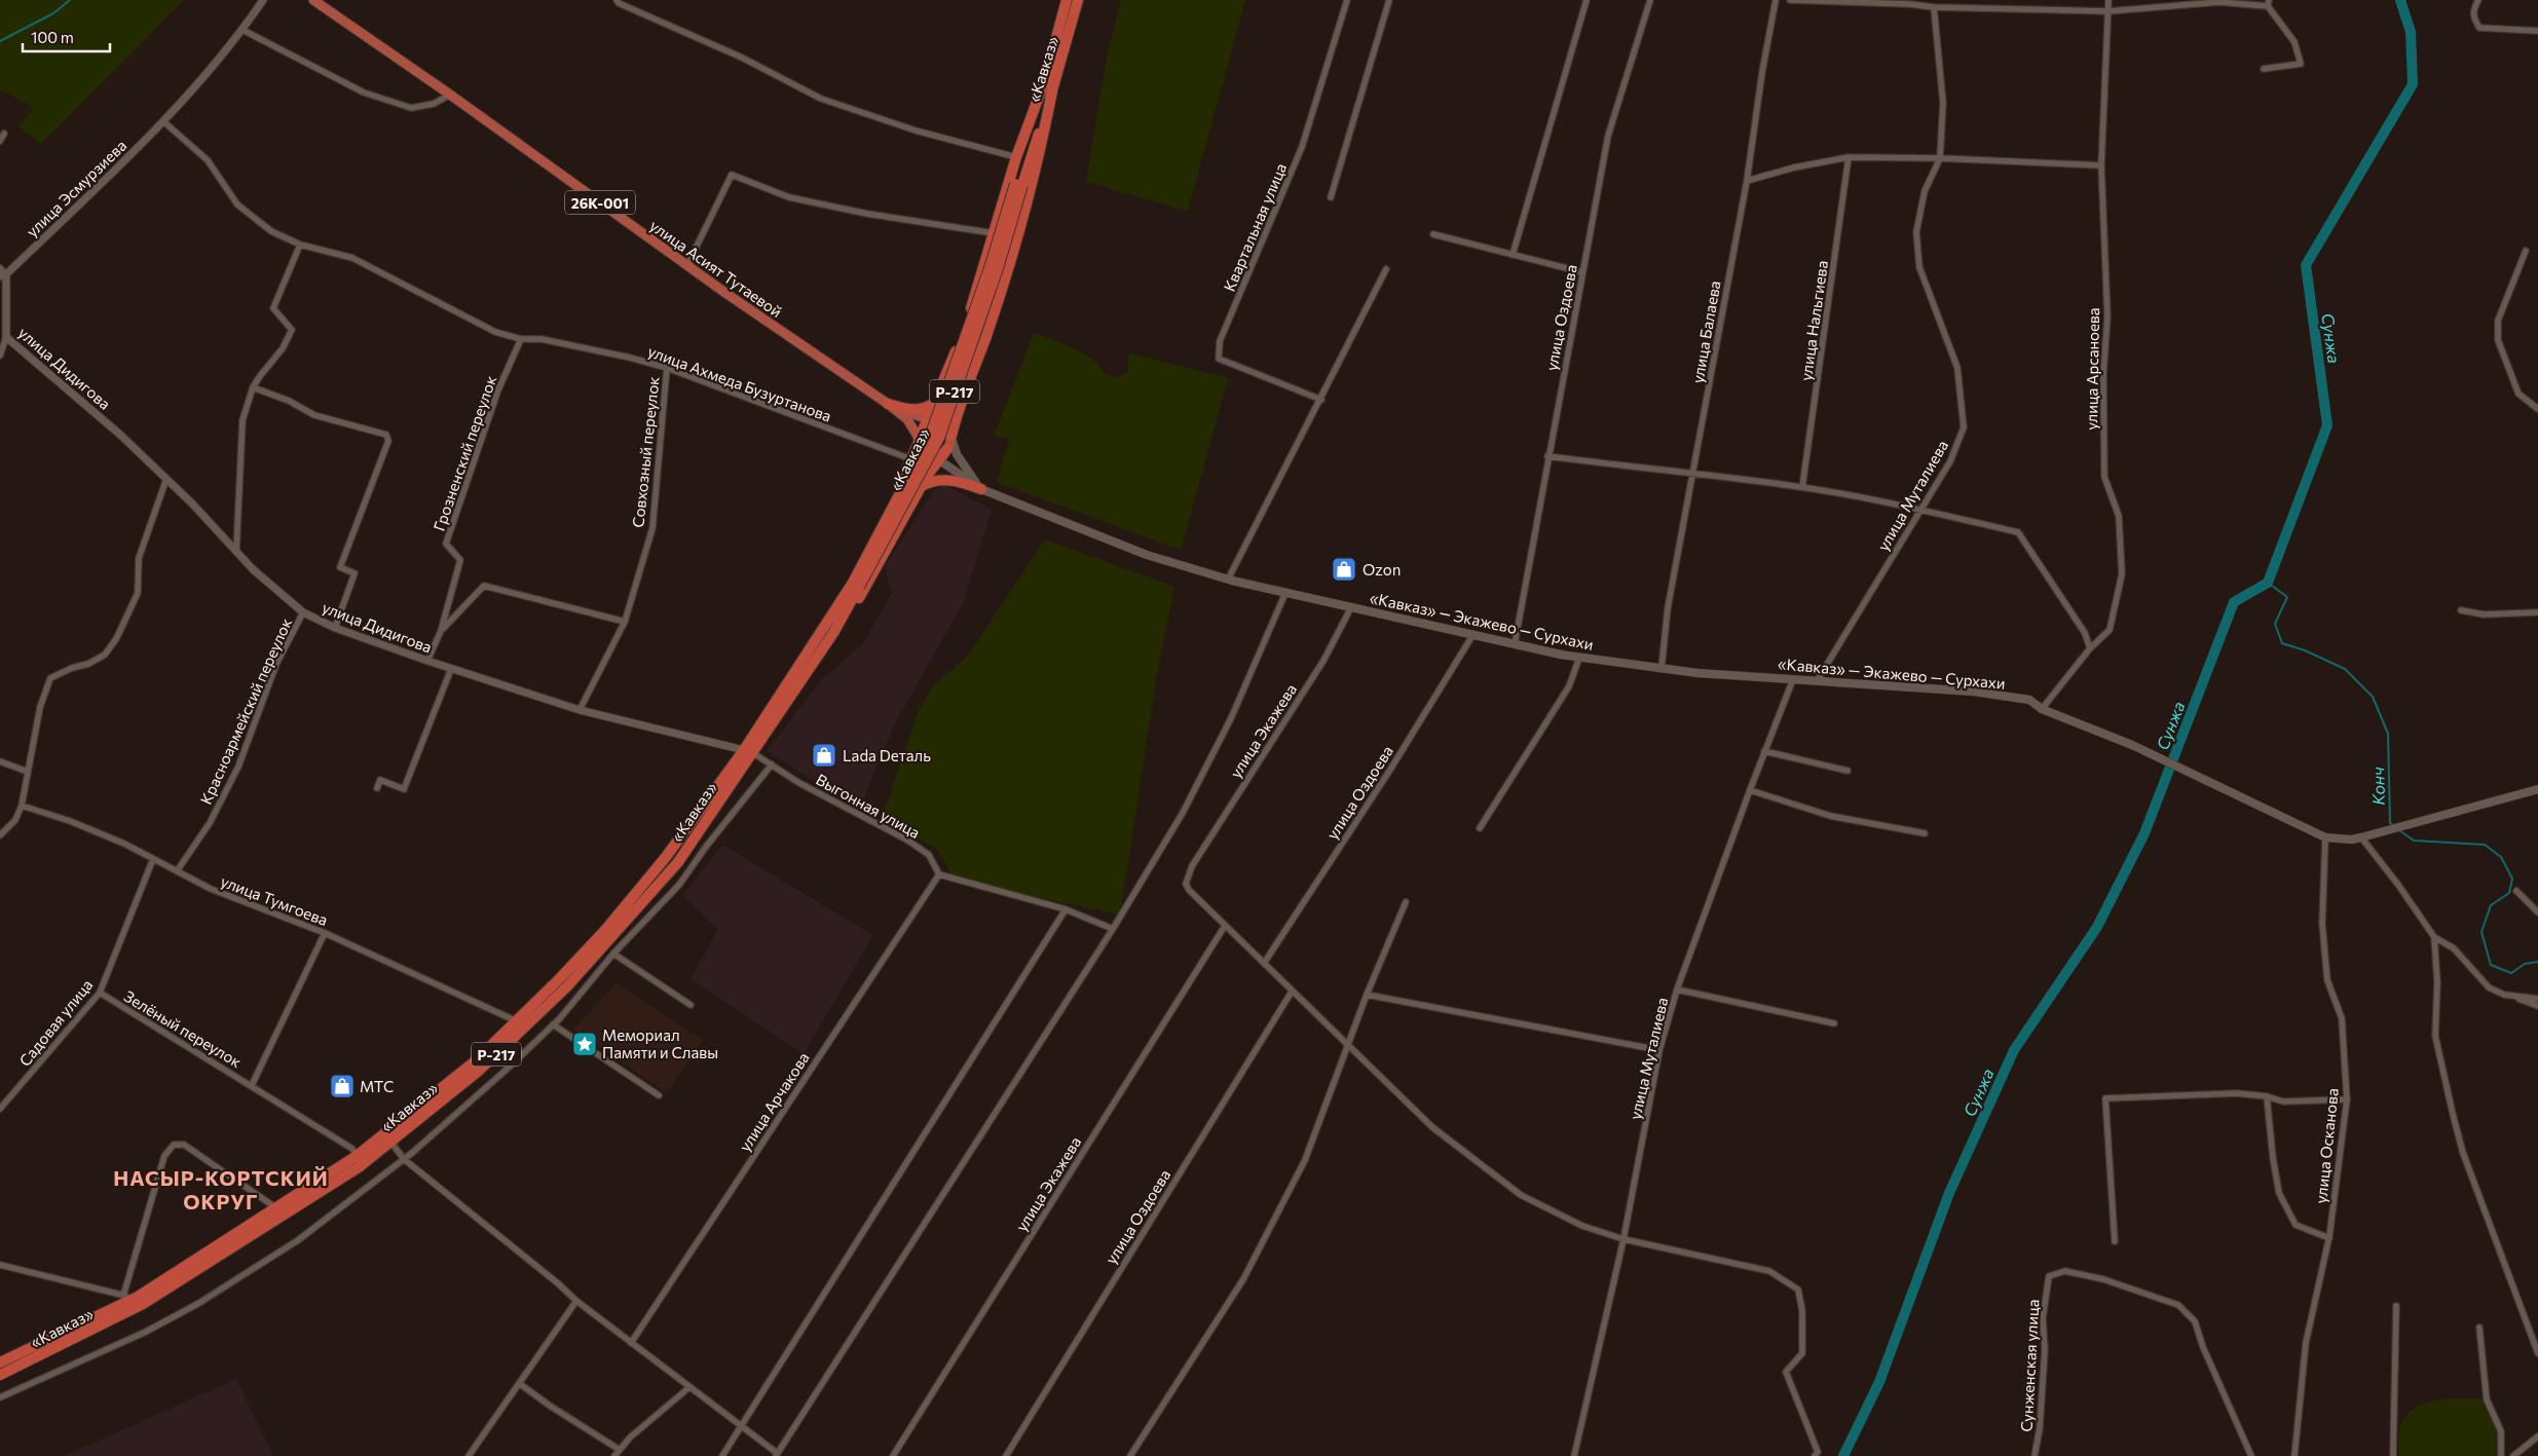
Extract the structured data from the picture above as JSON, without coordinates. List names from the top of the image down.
{
  "streets": {
    "highway": ["«Кавказ»", "Р-217"],
    "main road": ["26К-001", "улица Асият Тутаевой", "«Кавказ» — Экажево — Сурхахи"],
    "street": [
      "улица Эсмурзиева",
      "Квартальная улица",
      "улица Оздоева",
      "улица Нальгиева",
      "улица Балаева",
      "улица Дидигова",
      "улица Арсаноева",
      "улица Ахмеда Бузуртанова",
      "Совхозный переулок",
      "Грозненский переулок",
      "улица Муталиева",
      "Красноармейский переулок",
      "улица Экажева",
      "Выгонная улица",
      "улица Тумгоева",
      "Садовая улица",
      "Зелёный переулок",
      "улица Арчакова",
      "улица Осканова",
      "Сунженская улица"
    ]
  },
  "crossings": [
    ["«Кавказ»", "улица Асият Тутаевой"],
    ["«Кавказ»", "улица Дидигова"],
    ["«Кавказ»", "улица Ахмеда Бузуртанова"],
    ["«Кавказ»", "Р-217"],
    ["«Кавказ»", "Выгонная улица"],
    ["«Кавказ»", "улица Тумгоева"],
    ["«Кавказ»", "Зелёный переулок"],
    ["улица Эсмурзиева", "улица Дидигова"],
    ["улица Эсмурзиева", "улица Ахмеда Бузуртанова"],
    ["улица Оздоева", "«Кавказ» — Экажево — Сурхахи"],
    ["улица Балаева", "«Кавказ» — Экажево — Сурхахи"],
    ["улица Дидигова", "Совхозный переулок"],
    ["улица Дидигова", "Грозненский переулок"],
    ["улица Дидигова", "Красноармейский переулок"],
    ["улица Дидигова", "Выгонная улица"],
    ["улица Арсаноева", "«Кавказ» — Экажево — Сурхахи"],
    ["улица Ахмеда Бузуртанова", "Совхозный переулок"],
    ["улица Ахмеда Бузуртанова", "Грозненский переулок"],
    ["улица Муталиева", "«Кавказ» — Экажево — Сурхахи"],
    ["«Кавказ» — Экажево — Сурхахи", "улица Экажева"],
    ["«Кавказ» — Экажево — Сурхахи", "улица Осканова"],
    ["Красноармейский переулок", "улица Тумгоева"],
    ["Выгонная улица", "улица Арчакова"],
    ["улица Тумгоева", "Садовая улица"],
    ["улица Тумгоева", "Зелёный переулок"],
    ["Садовая улица", "Зелёный переулок"]
  ],
  "districts": ["НАСЫР-КОРТСКИЙ ОКРУГ"],
  "water": ["Сунжа", "Конч"],
  "places": {
    "shop": ["Ozon", "Lada Dеталь", "МТС"],
    "place": ["Мемориал Памяти и Славы"]
  },
  "scale_bar": "100 m"
}
